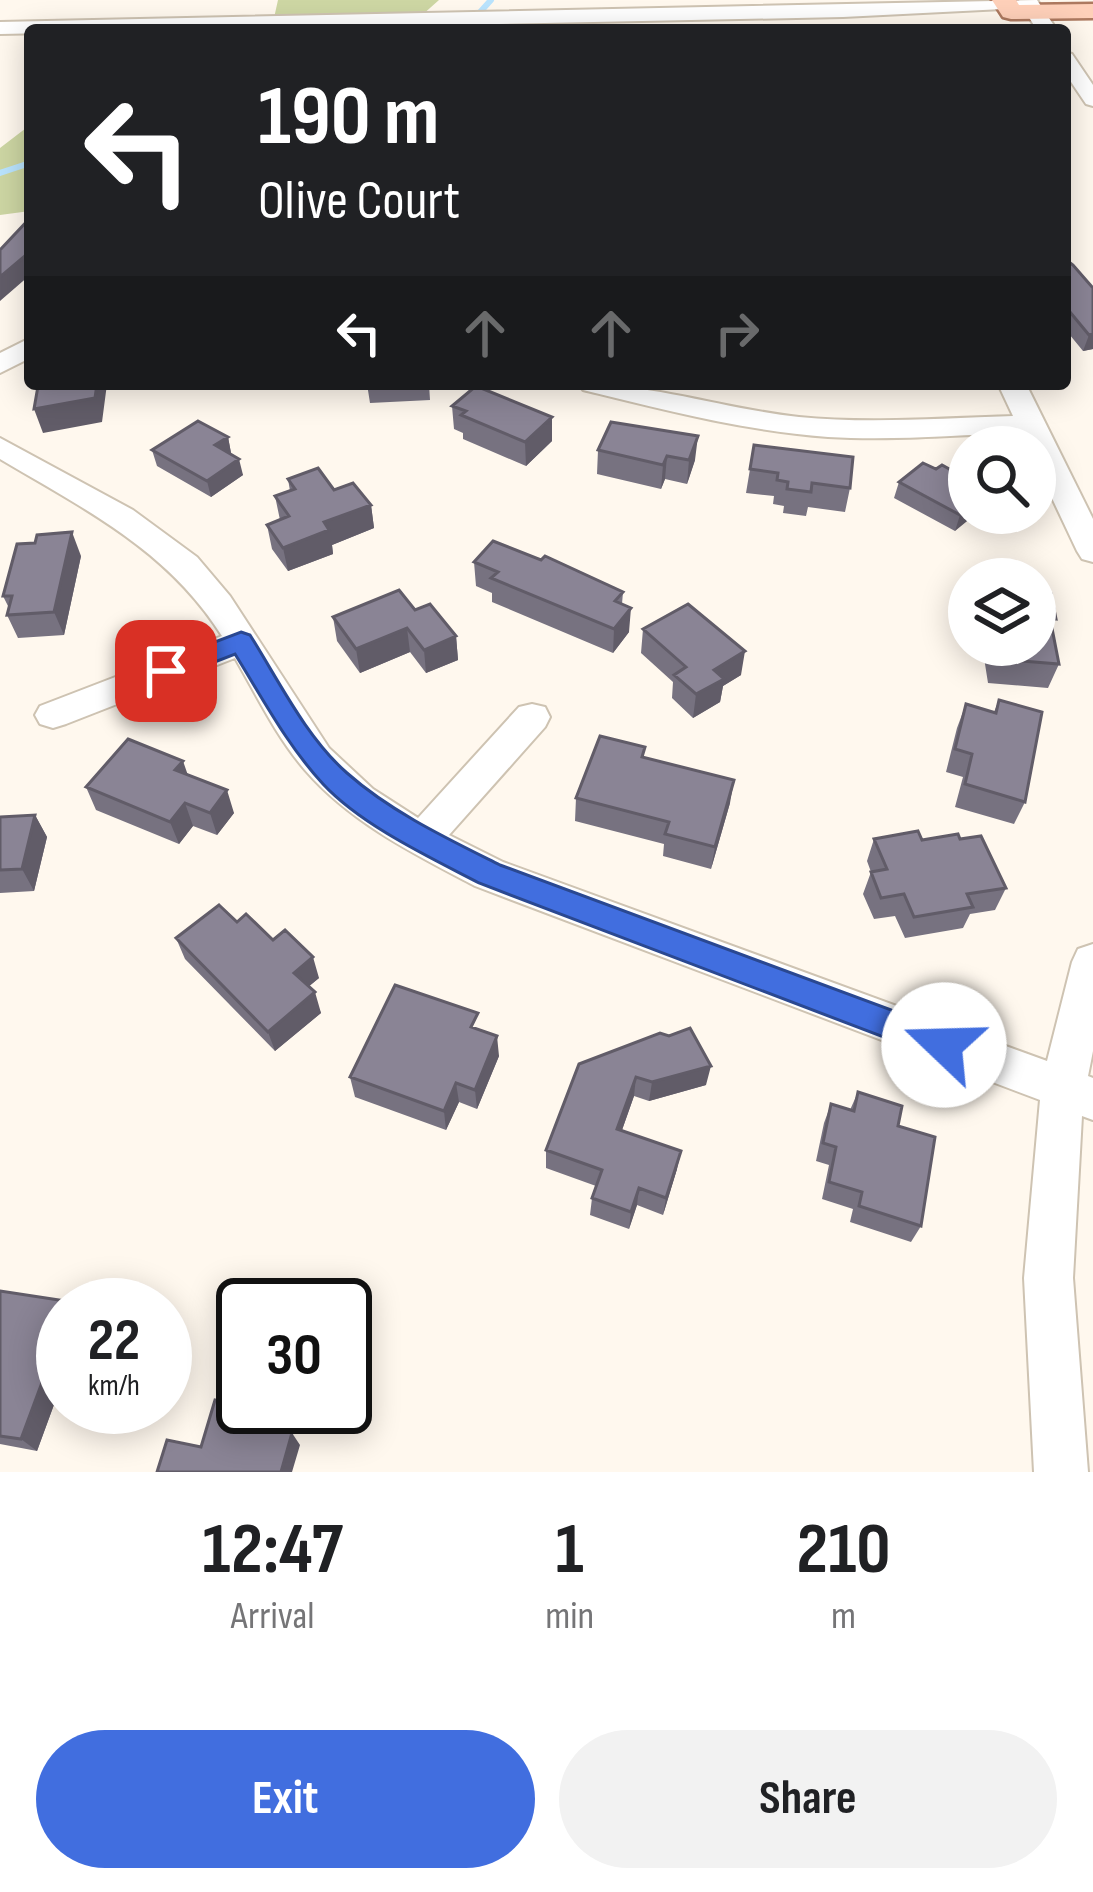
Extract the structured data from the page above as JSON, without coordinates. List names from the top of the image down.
{
  "page": {
    "turn": ["190 m", "Olive Court"],
    "speed": "22 km/h",
    "limit": "30",
    "eta": [
      "12:47",
      "Arrival",
      "1",
      "min",
      "210",
      "m"
    ],
    "buttons": ["Exit", "Share"]
  }
}
